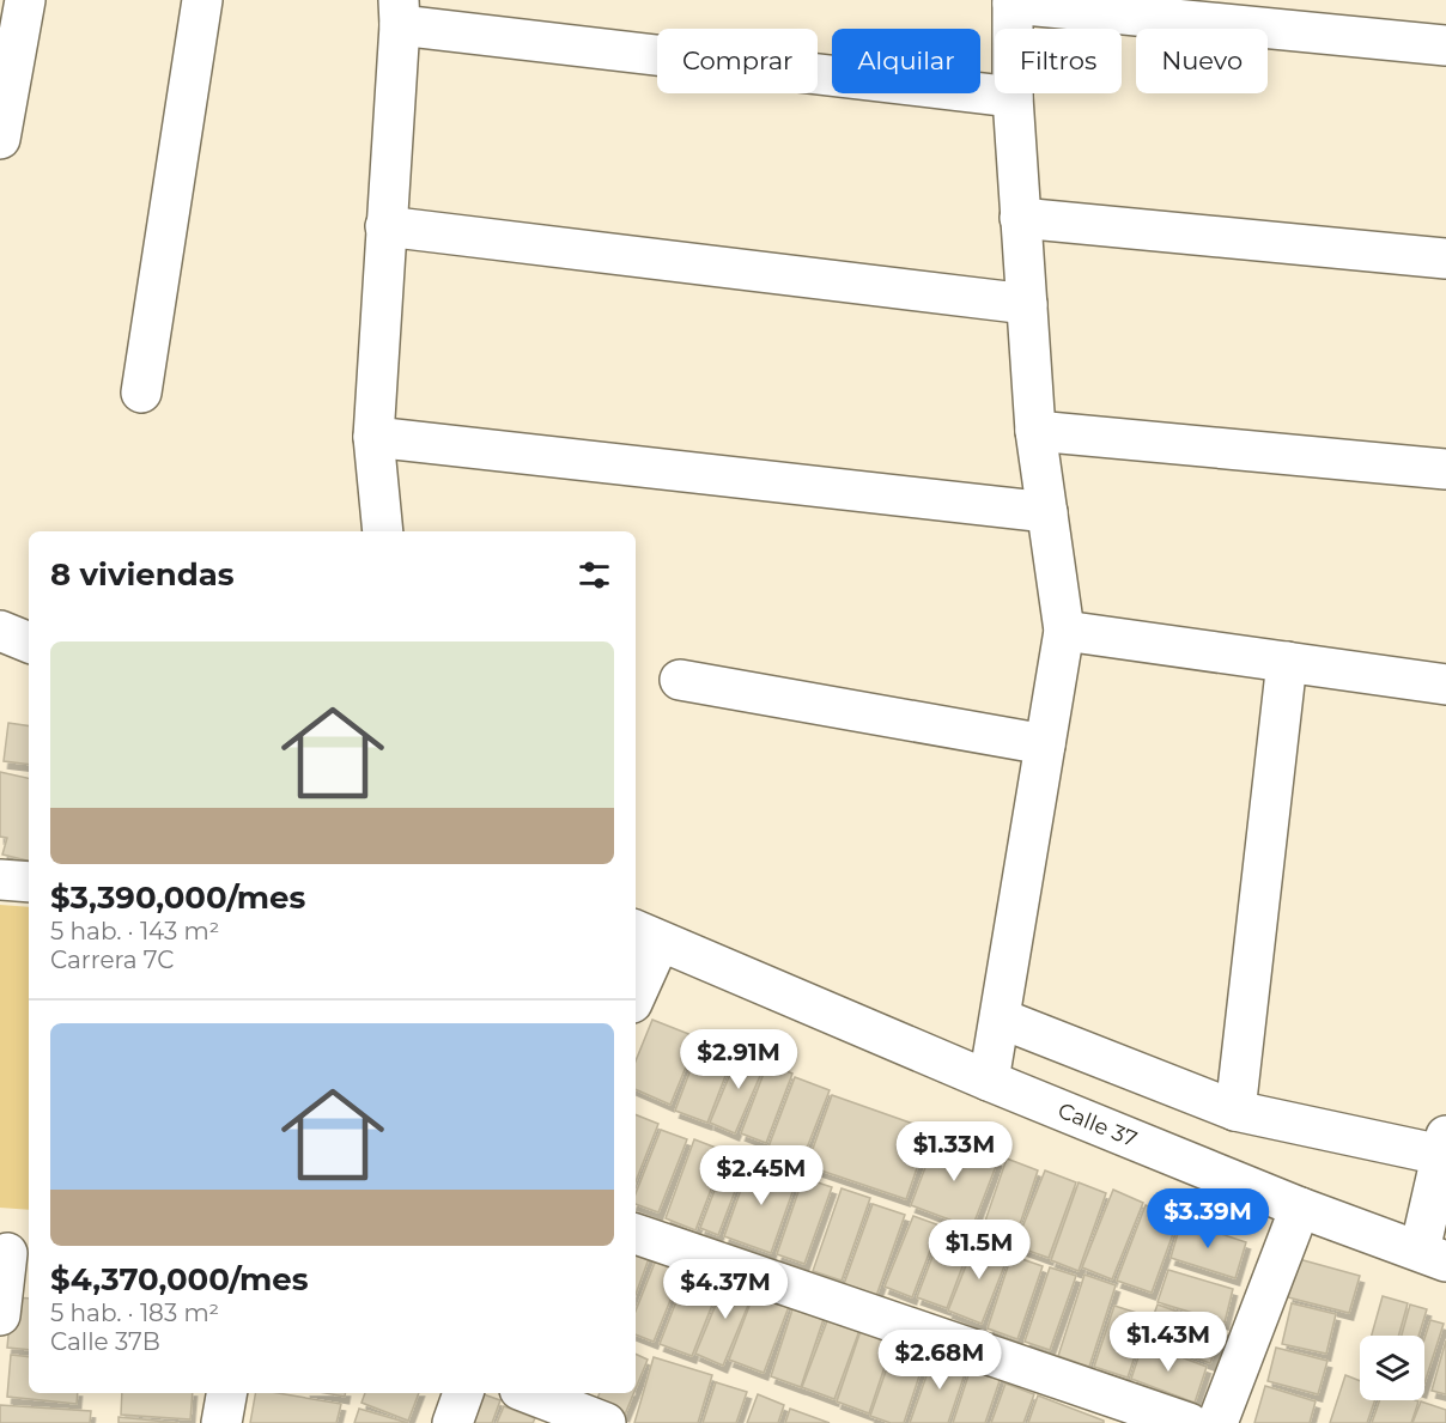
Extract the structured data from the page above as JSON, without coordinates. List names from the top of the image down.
{
  "streets": {
    "street": ["Calle 37"]
  },
  "page": {
    "chip": [
      "Comprar",
      "Alquilar",
      "Filtros",
      "Nuevo"
    ],
    "heading": "8 viviendas",
    "list": [
      {
        "name": "$3,390,000/mes",
        "note": "5 hab. · 143 m² · Carrera 7C"
      },
      {
        "name": "$4,370,000/mes",
        "note": "5 hab. · 183 m² · Calle 37B"
      }
    ],
    "price": [
      "$2.91M",
      "$1.33M",
      "$2.45M",
      "$3.39M",
      "$1.5M",
      "$4.37M",
      "$1.43M",
      "$2.68M"
    ]
  }
}
